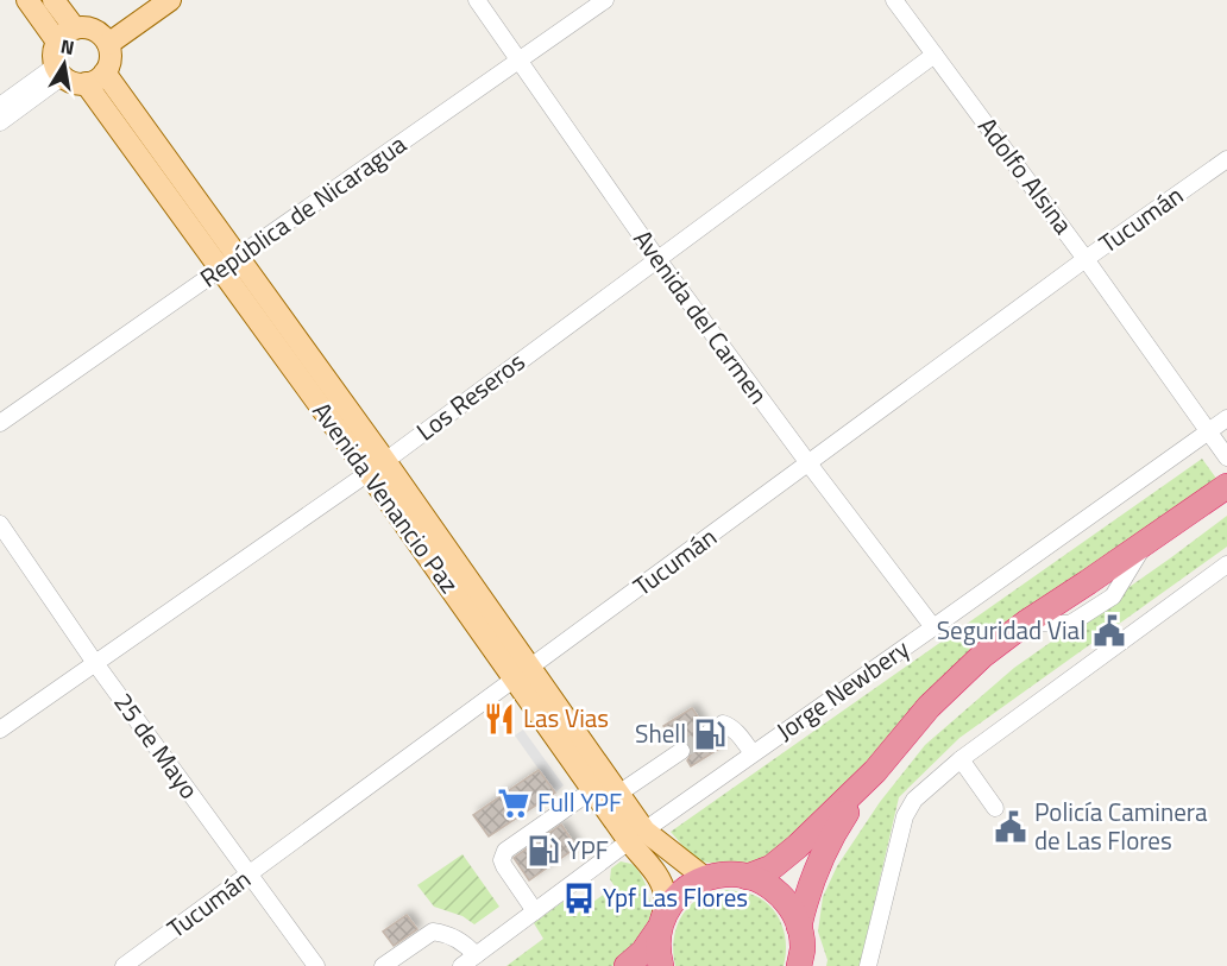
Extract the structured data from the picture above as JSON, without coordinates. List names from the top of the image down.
{
  "streets": {
    "main road": ["Avenida Venancio Paz"],
    "street": [
      "Adolfo Alsina",
      "República de Nicaragua",
      "Tucumán",
      "Avenida del Carmen",
      "Los Reseros",
      "Jorge Newbery",
      "25 de Mayo"
    ]
  },
  "crossings": [
    ["Adolfo Alsina", "Tucumán"],
    ["Adolfo Alsina", "Los Reseros"],
    ["Adolfo Alsina", "Jorge Newbery"],
    ["República de Nicaragua", "Avenida del Carmen"],
    ["República de Nicaragua", "Avenida Venancio Paz"],
    ["Tucumán", "Avenida del Carmen"],
    ["Tucumán", "Avenida Venancio Paz"],
    ["Tucumán", "25 de Mayo"],
    ["Avenida del Carmen", "Los Reseros"],
    ["Avenida del Carmen", "Jorge Newbery"],
    ["Los Reseros", "Avenida Venancio Paz"],
    ["Los Reseros", "25 de Mayo"],
    ["Avenida Venancio Paz", "Jorge Newbery"]
  ],
  "places": {
    "public building": ["Seguridad Vial", "Policía Caminera de Las Flores"],
    "restaurant": ["Las Vias"],
    "fuel station": ["Shell", "YPF"],
    "supermarket": ["Full YPF"],
    "bus stop": ["Ypf Las Flores"]
  },
  "north": "top"
}
